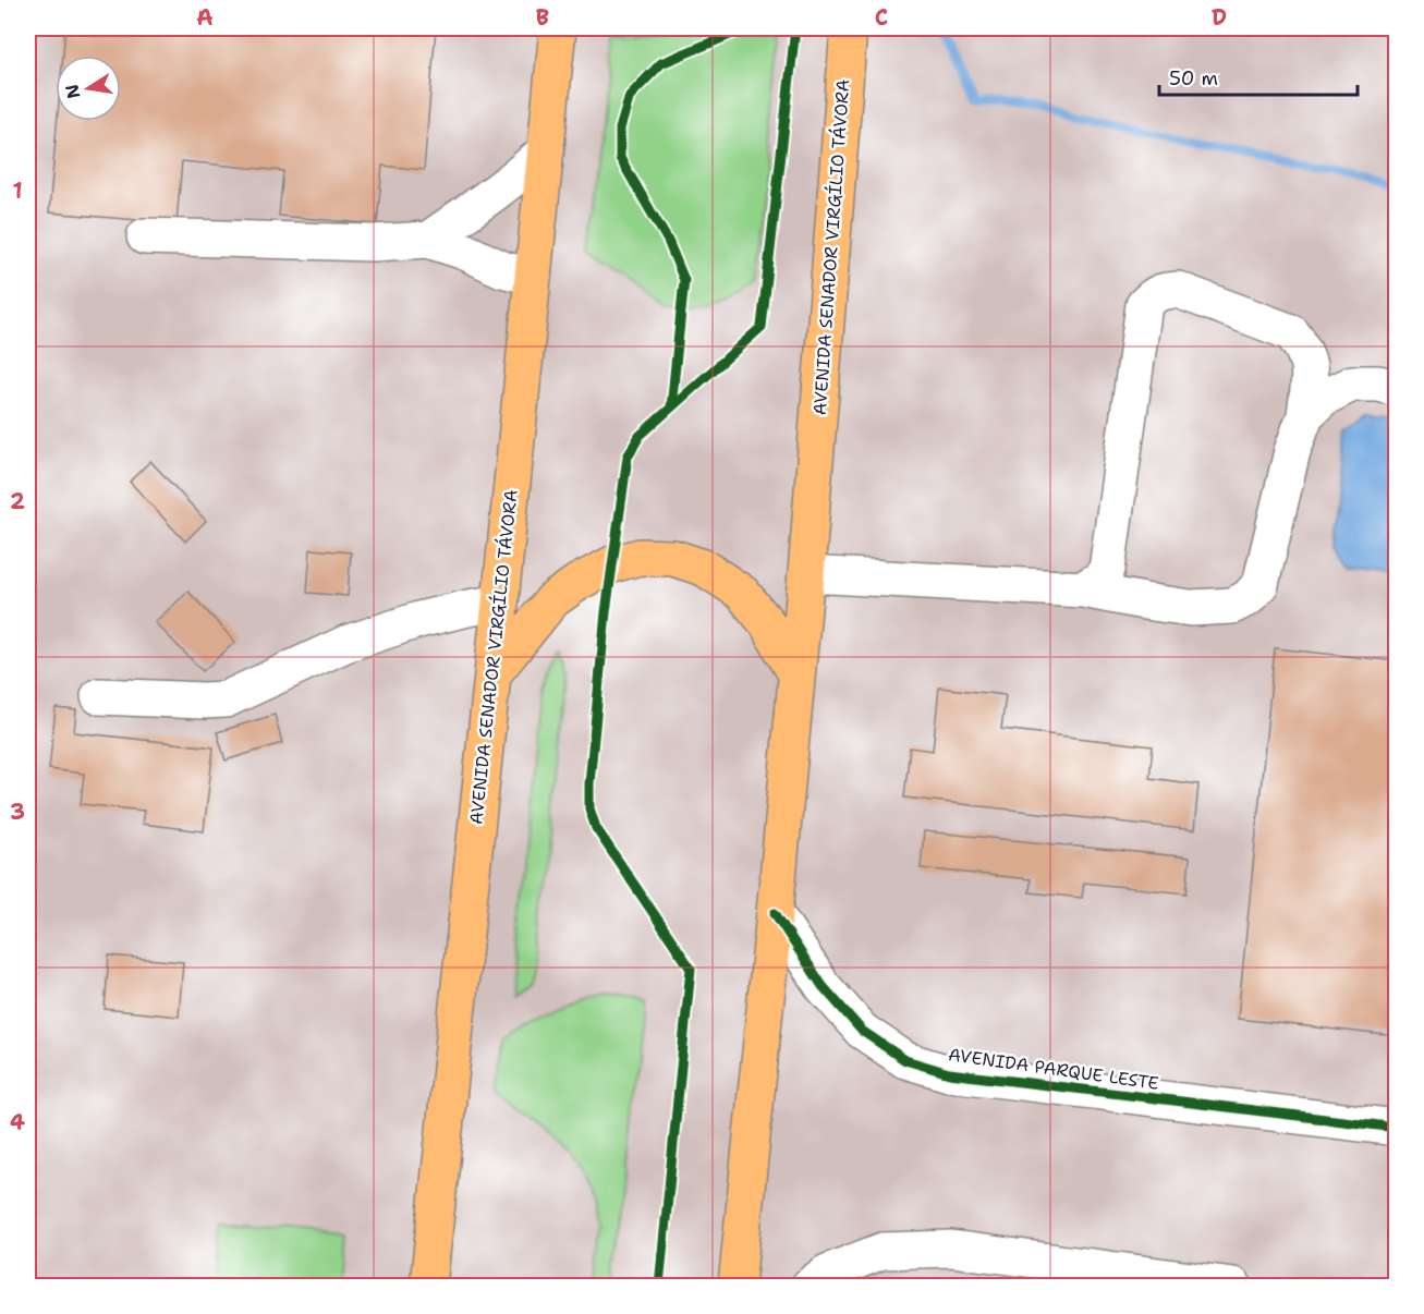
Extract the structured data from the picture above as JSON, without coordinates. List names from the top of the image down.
{
  "streets": {
    "main road": ["AVENIDA SENADOR VIRGÍLIO TÁVORA"],
    "street": ["AVENIDA PARQUE LESTE"]
  },
  "crossings": [
    ["AVENIDA SENADOR VIRGÍLIO TÁVORA", "AVENIDA PARQUE LESTE"]
  ],
  "scale_bar": "50 m",
  "north": "left",
  "grid": {
    "columns": [
      "A",
      "B",
      "C",
      "D"
    ],
    "rows": [
      "1",
      "2",
      "3",
      "4"
    ]
  }
}
